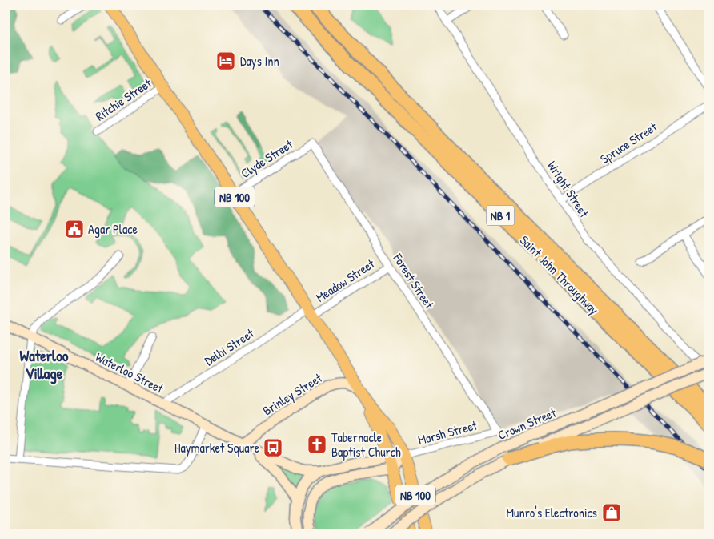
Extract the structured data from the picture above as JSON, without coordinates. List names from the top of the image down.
{
  "streets": {
    "highway": ["NB 1", "Saint John Throughway"],
    "main road": [
      "NB 100",
      "Waterloo Street",
      "Brinley Street",
      "Crown Street"
    ],
    "street": [
      "Ritchie Street",
      "Spruce Street",
      "Clyde Street",
      "Wright Street",
      "Meadow Street",
      "Forest Street",
      "Delhi Street",
      "Marsh Street"
    ]
  },
  "crossings": [
    ["Ritchie Street", "NB 100"],
    ["Spruce Street", "Wright Street"],
    ["Clyde Street", "NB 100"],
    ["Clyde Street", "Forest Street"],
    ["Wright Street", "Crown Street"],
    ["NB 100", "Meadow Street"],
    ["NB 100", "Delhi Street"],
    ["NB 100", "Brinley Street"],
    ["NB 100", "Marsh Street"],
    ["Meadow Street", "Forest Street"],
    ["Meadow Street", "Delhi Street"],
    ["Forest Street", "Marsh Street"],
    ["Delhi Street", "Waterloo Street"],
    ["Waterloo Street", "Brinley Street"]
  ],
  "districts": ["Waterloo Village"],
  "places": {
    "hotel": ["Days Inn"],
    "public building": ["Agar Place"],
    "church": ["Tabernacle Baptist Church"],
    "bus stop": ["Haymarket Square"],
    "shop": ["Munro's Electronics"]
  }
}
